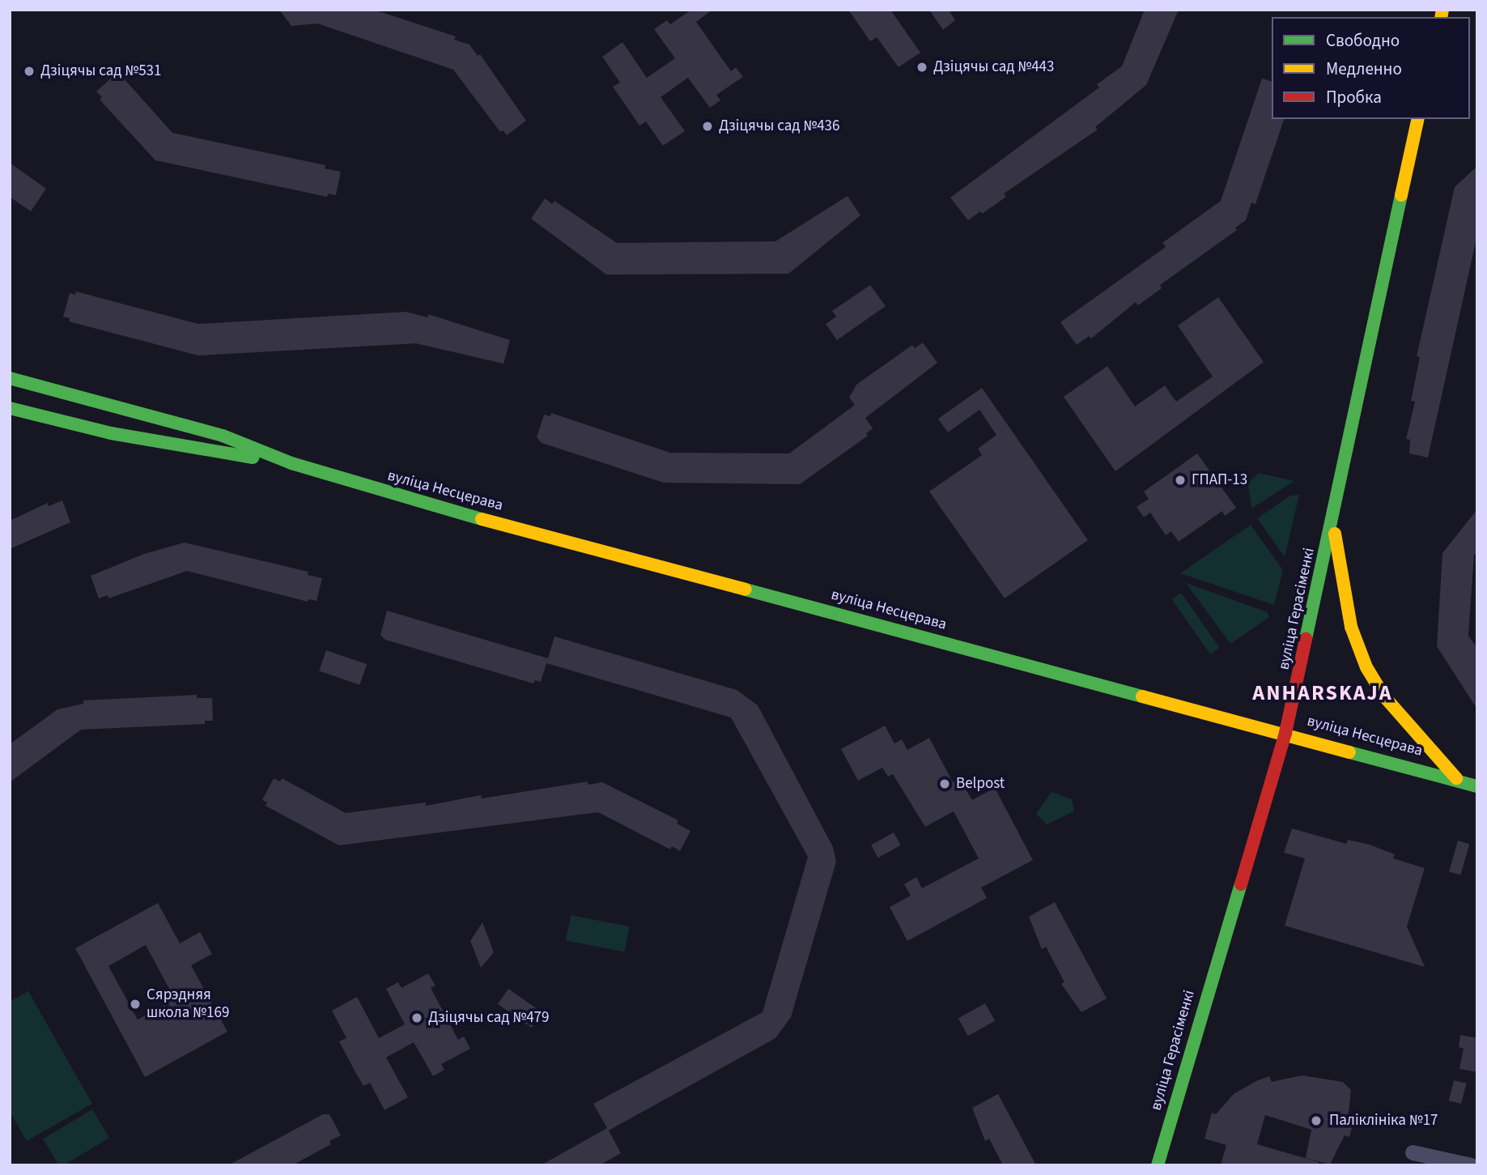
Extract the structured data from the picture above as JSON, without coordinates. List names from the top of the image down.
{
  "streets": {
    "main road": ["вуліца Несцерава", "вуліца Герасіменкі"]
  },
  "crossings": [
    ["вуліца Несцерава", "вуліца Герасіменкі"]
  ],
  "districts": ["ANHARSKAJA"],
  "places": [
    "Дзіцячы сад №443",
    "Дзіцячы сад №531",
    "Дзіцячы сад №436",
    "ГПАП-13",
    "Belpost",
    "Сярэдняя школа №169",
    "Дзіцячы сад №479",
    "Паліклініка №17"
  ],
  "legend": ["Свободно", "Медленно", "Пробка"]
}
